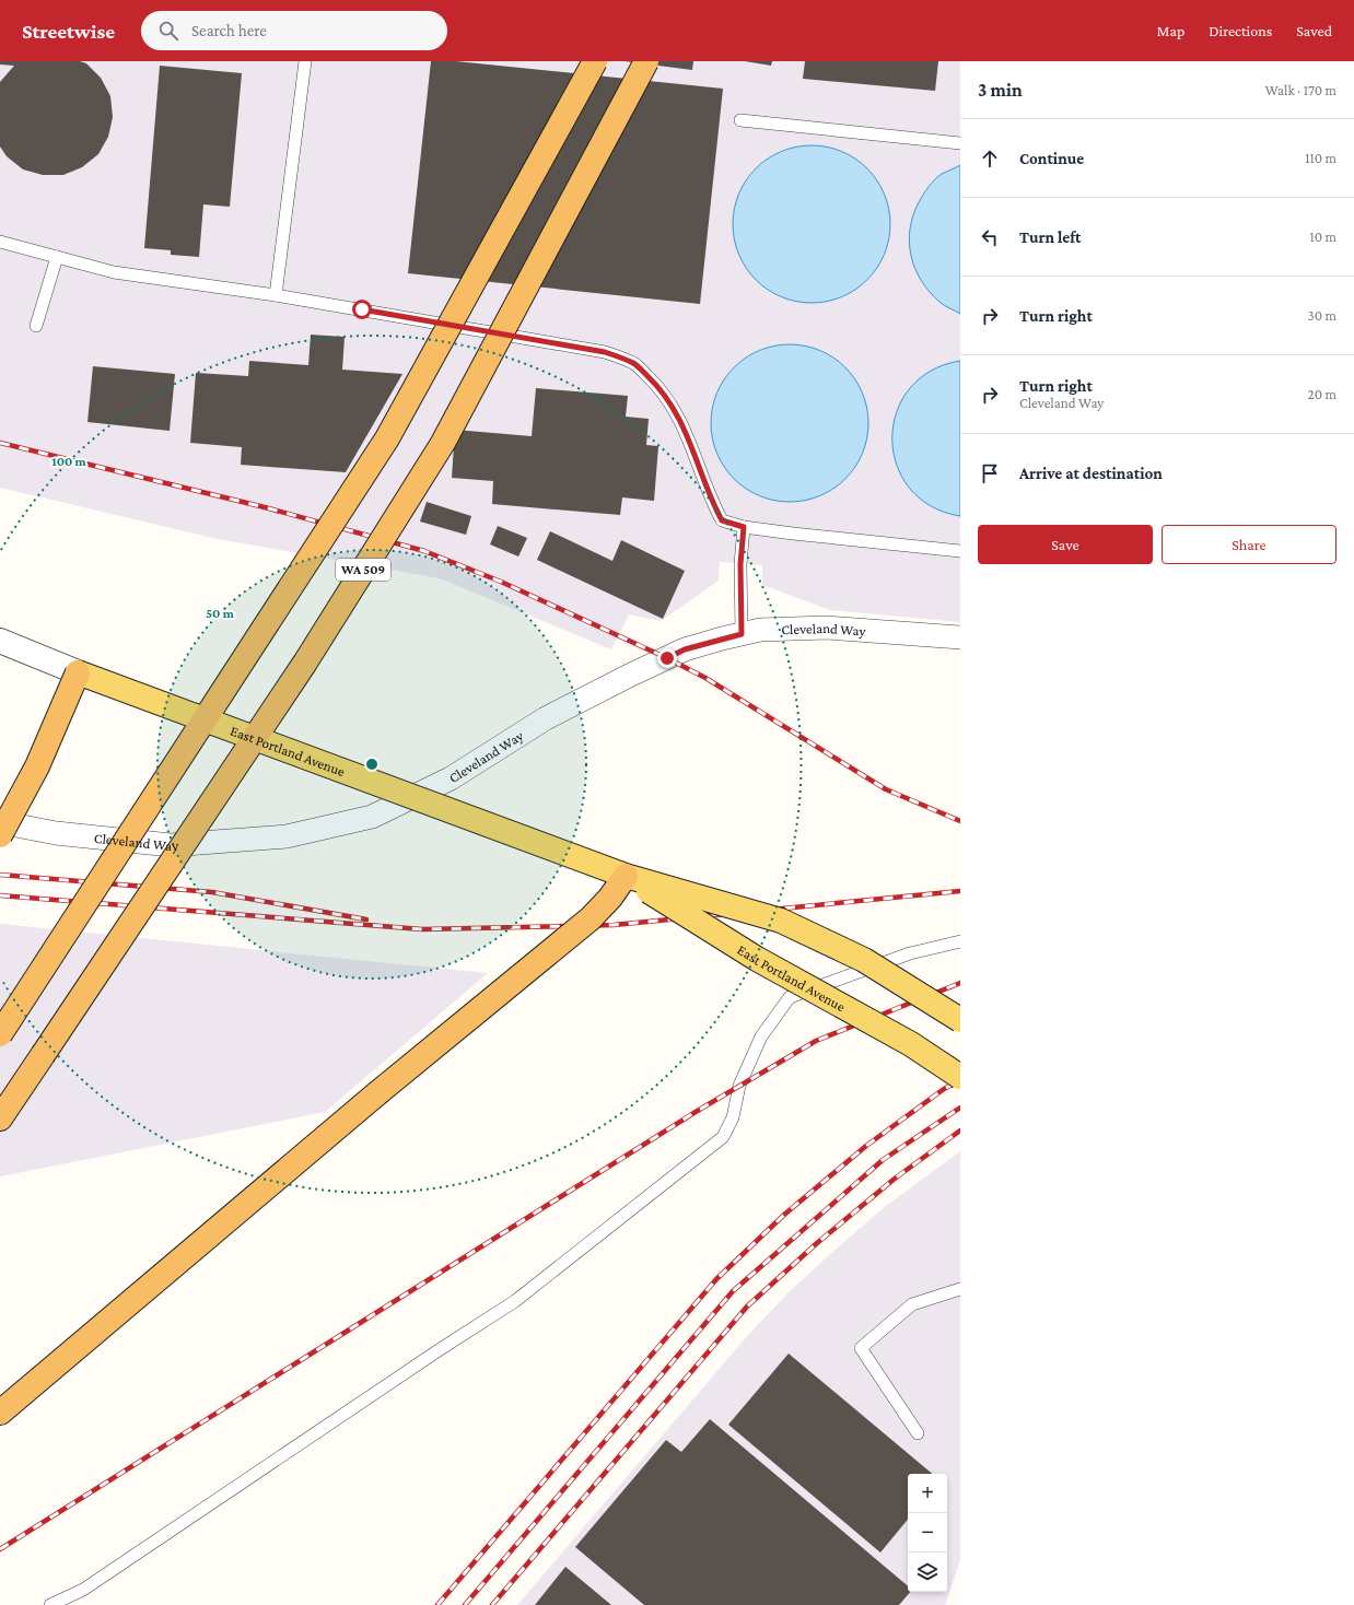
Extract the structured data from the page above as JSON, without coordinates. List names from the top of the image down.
{
  "streets": {
    "highway": ["WA 509"],
    "main road": ["East Portland Avenue"],
    "street": ["Cleveland Way"]
  },
  "page": {
    "header": "Streetwise",
    "search": "Search here",
    "nav": ["Map", "Directions", "Saved"],
    "heading": ["3 min", "Walk · 170 m"],
    "list": [
      ["Continue", "110 m"],
      ["Turn left", "10 m"],
      ["Turn right", "30 m"],
      ["Turn right", "Cleveland Way", "20 m"],
      "Arrive at destination"
    ],
    "buttons": ["Save", "Share"],
    "map_buttons": ["+", "−"]
  },
  "rings": ["100 m", "50 m"]
}
